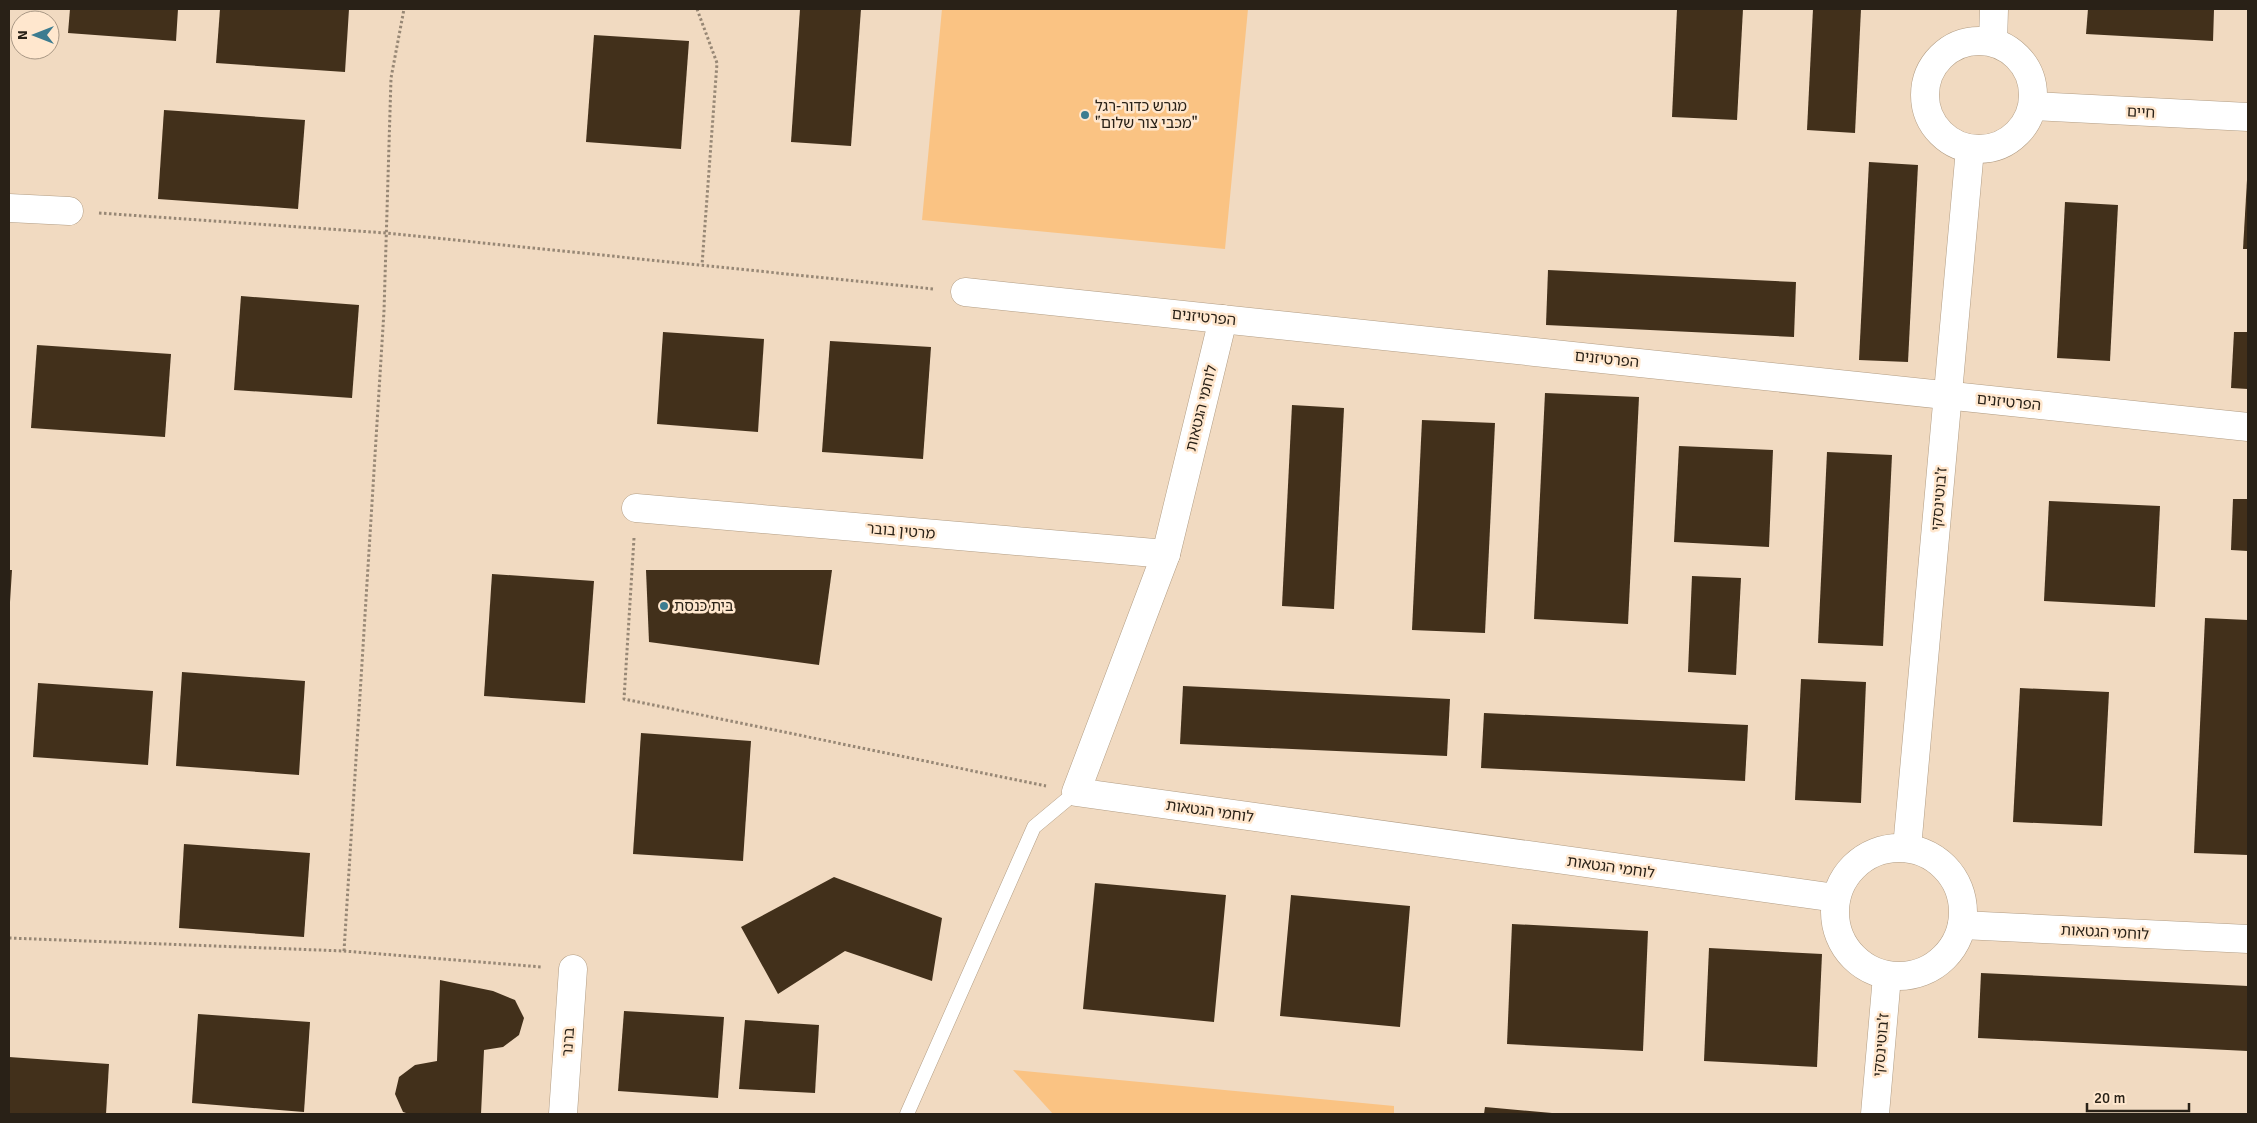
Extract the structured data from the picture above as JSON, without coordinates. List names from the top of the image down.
{
  "streets": {
    "street": [
      "חיים",
      "הפרטיזנים",
      "לוחמי הגטאות",
      "ז'בוטינסקי",
      "מרטין בובר",
      "ברנר"
    ]
  },
  "crossings": [
    ["חיים", "ז'בוטינסקי"],
    ["הפרטיזנים", "לוחמי הגטאות"],
    ["הפרטיזנים", "ז'בוטינסקי"],
    ["לוחמי הגטאות", "ז'בוטינסקי"],
    ["לוחמי הגטאות", "מרטין בובר"]
  ],
  "places": ["מגרש כדור-רגל \"מכבי צור שלום\"", "בית כנסת"],
  "scale_bar": "20 m",
  "north": "left"
}
